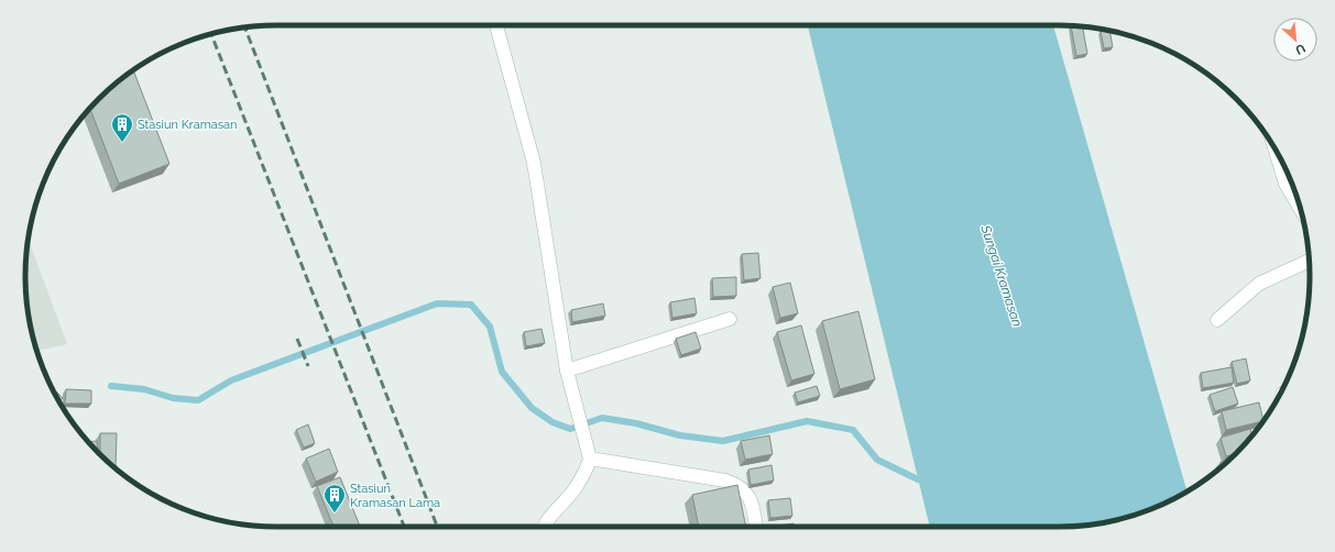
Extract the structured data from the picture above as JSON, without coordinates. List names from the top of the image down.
{
  "water": ["Sungai Kramasan"],
  "places": {
    "building": ["Stasiun Kramasan", "Stasiun Kramasan Lama"]
  },
  "north": "bottom right"
}
